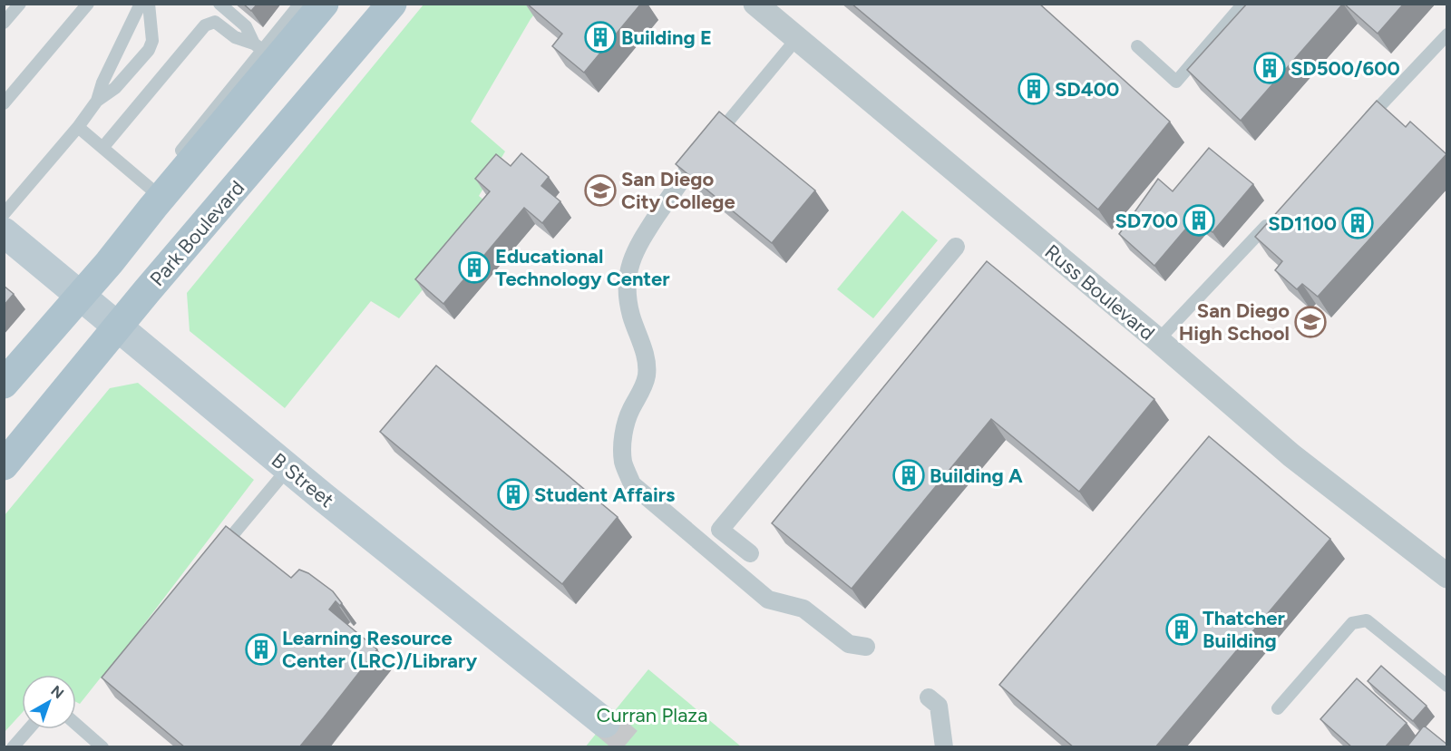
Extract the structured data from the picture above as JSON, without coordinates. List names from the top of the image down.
{
  "streets": {
    "main road": ["Park Boulevard", "B Street"],
    "street": ["Russ Boulevard"]
  },
  "crossings": [
    ["Park Boulevard", "B Street"]
  ],
  "parks": ["Curran Plaza"],
  "places": {
    "building": [
      "Building E",
      "SD500/600",
      "SD400",
      "SD700",
      "SD1100",
      "Educational Technology Center",
      "Building A",
      "Student Affairs",
      "Thatcher Building",
      "Learning Resource Center (LRC)/Library"
    ],
    "school or university": ["San Diego City College", "San Diego High School"]
  },
  "north": "top right"
}
